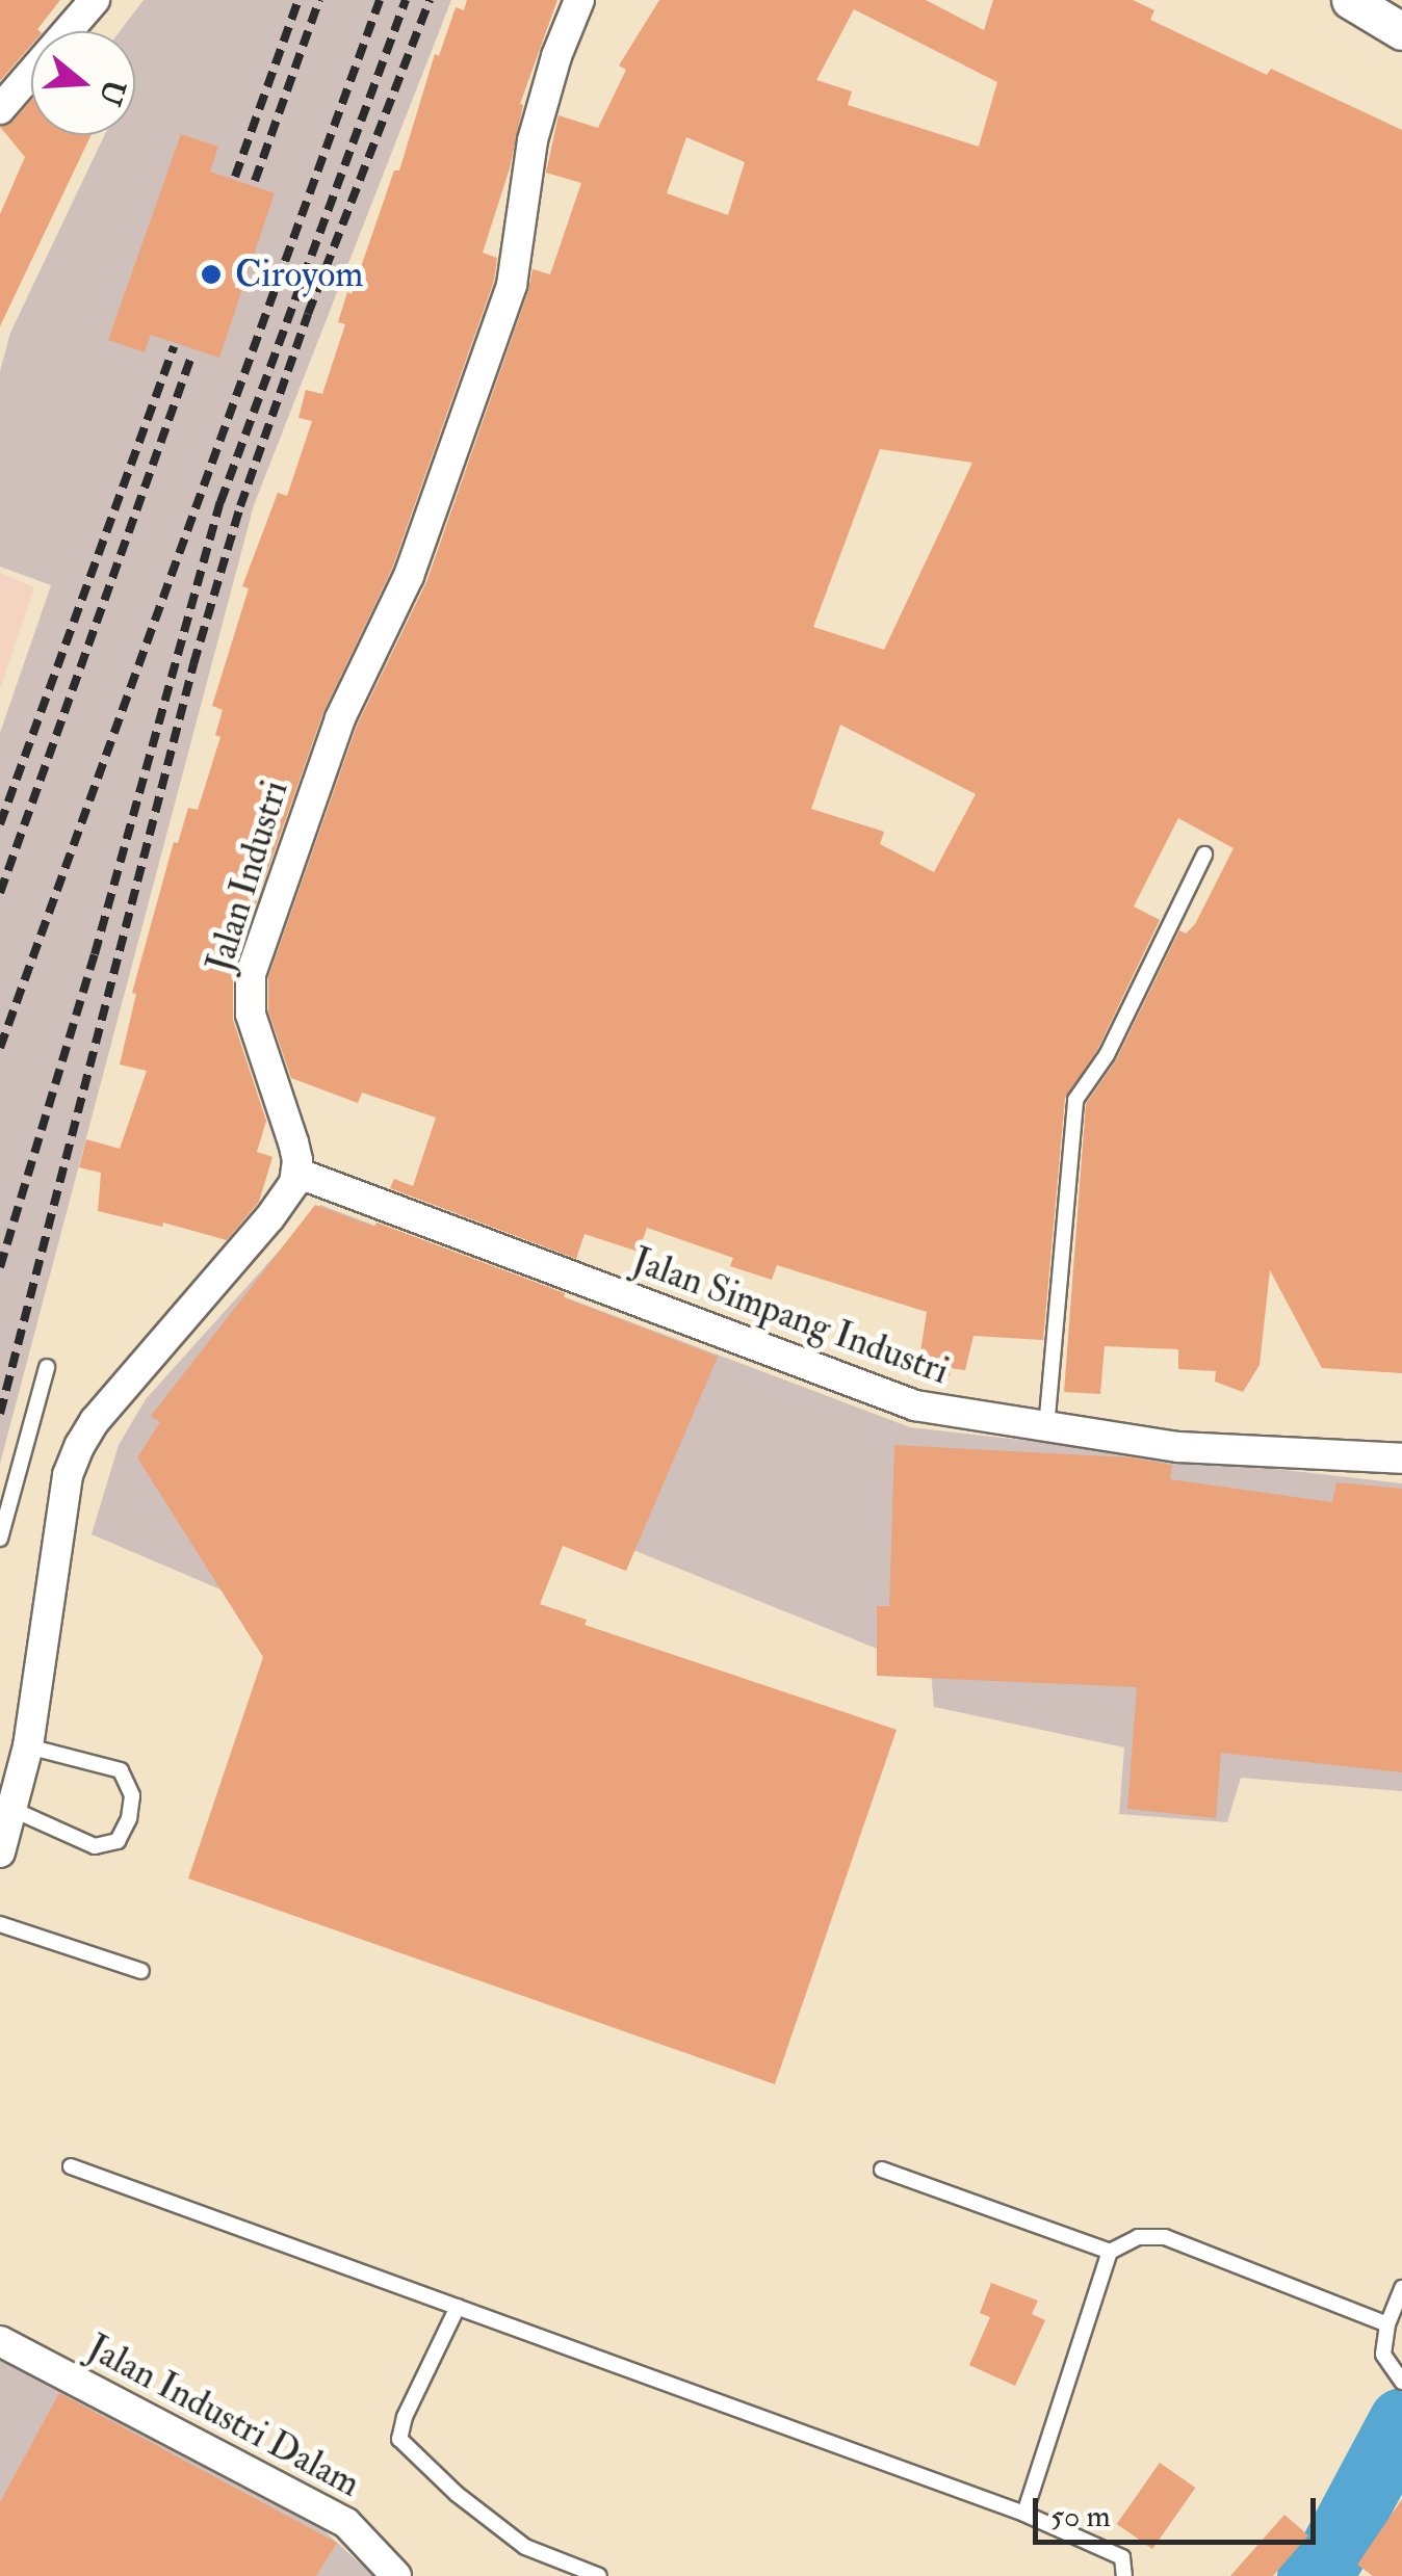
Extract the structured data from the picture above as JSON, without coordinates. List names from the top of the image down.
{
  "streets": {
    "street": ["Jalan Industri", "Jalan Simpang Industri", "Jalan Industri Dalam"]
  },
  "crossings": [
    ["Jalan Industri", "Jalan Simpang Industri"]
  ],
  "places": ["Ciroyom"],
  "scale_bar": "50 m",
  "north": "right"
}
